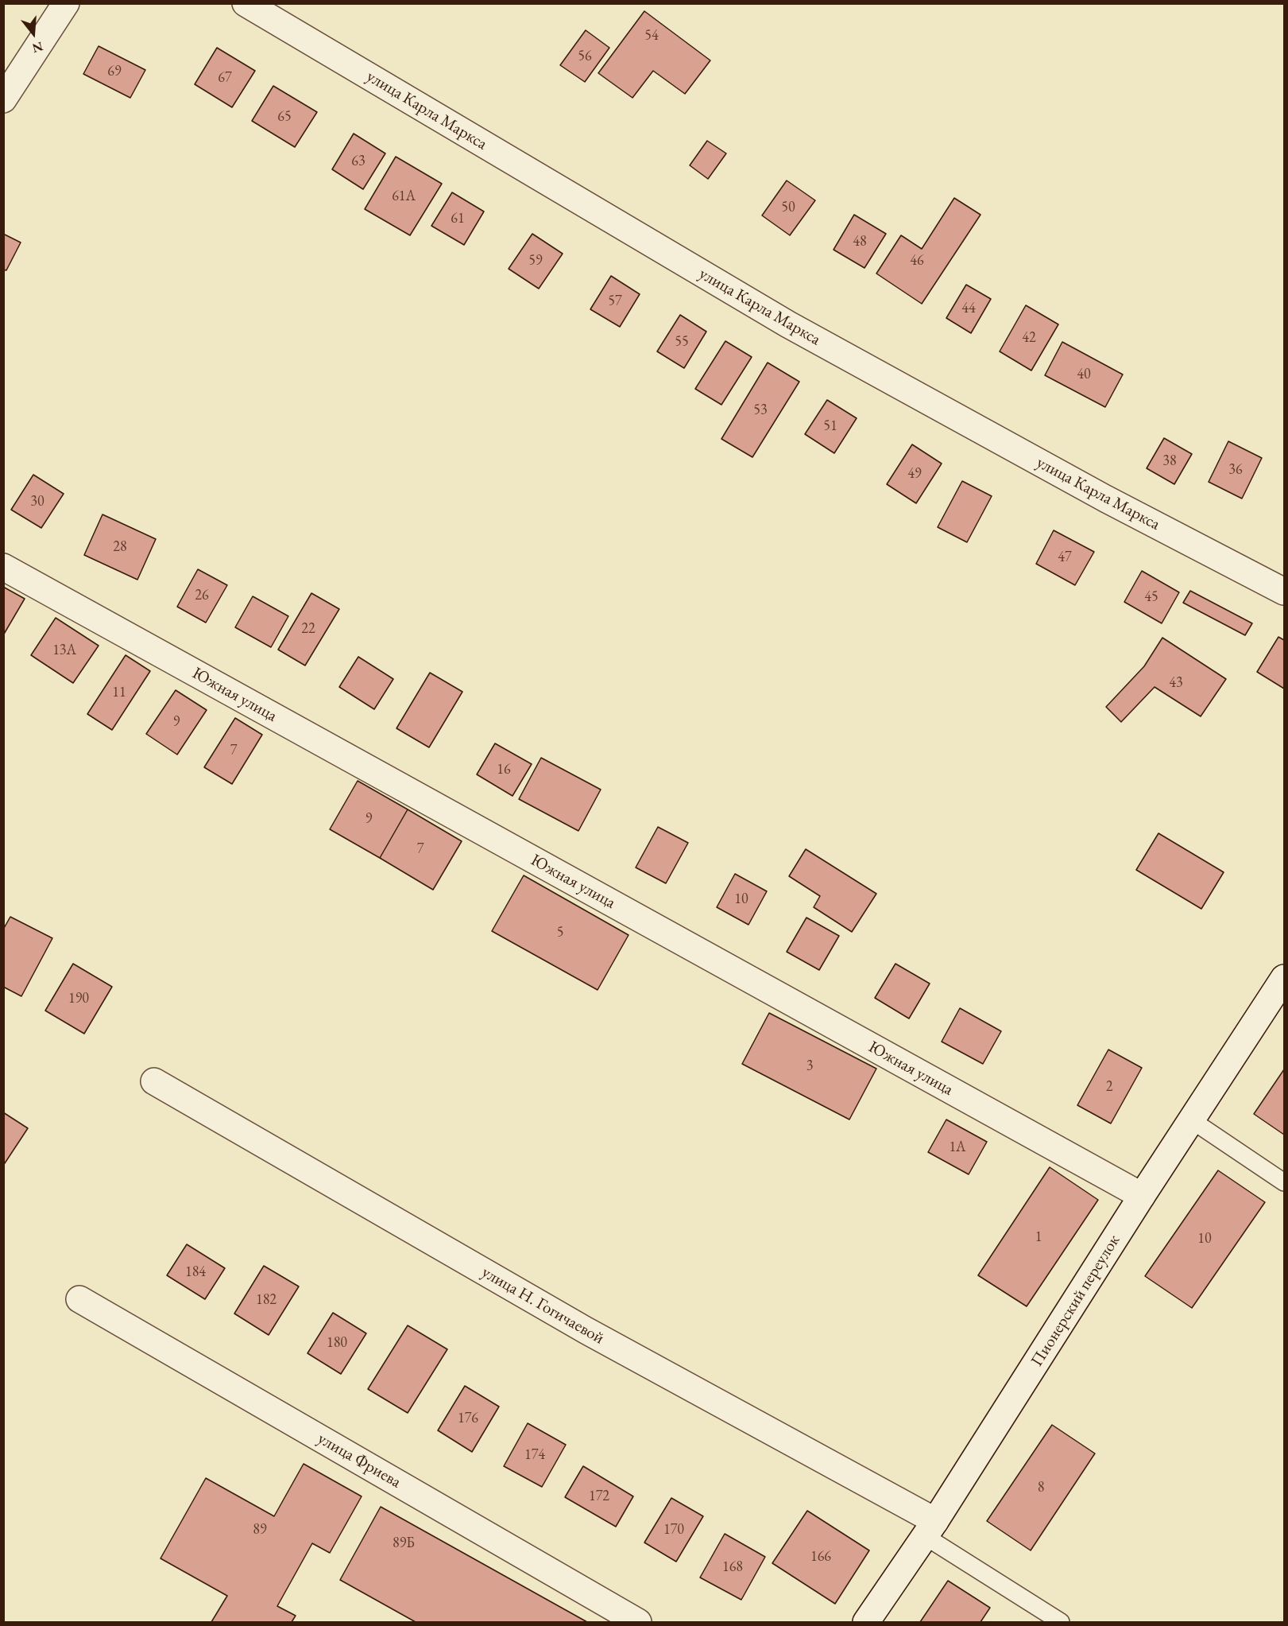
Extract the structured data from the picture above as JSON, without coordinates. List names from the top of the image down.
{
  "streets": {
    "street": [
      "улица Карла Маркса",
      "Южная улица",
      "Пионерский переулок",
      "улица Н. Гогичаевой",
      "улица Фриева"
    ]
  },
  "crossings": [
    ["Южная улица", "Пионерский переулок"],
    ["Пионерский переулок", "улица Н. Гогичаевой"]
  ],
  "house_numbers": [
    "54",
    "56",
    "69",
    "67",
    "65",
    "63",
    "61А",
    "50",
    "61",
    "48",
    "59",
    "46",
    "57",
    "44",
    "42",
    "55",
    "40",
    "53",
    "51",
    "38",
    "36",
    "49",
    "30",
    "28",
    "47",
    "26",
    "45",
    "22",
    "13А",
    "43",
    "11",
    "9",
    "7",
    "16",
    "9",
    "7",
    "10",
    "5",
    "190",
    "3",
    "2",
    "1А",
    "1",
    "10",
    "184",
    "182",
    "180",
    "176",
    "174",
    "8",
    "172",
    "89",
    "170",
    "89Б",
    "166",
    "168"
  ],
  "north": "bottom"
}
